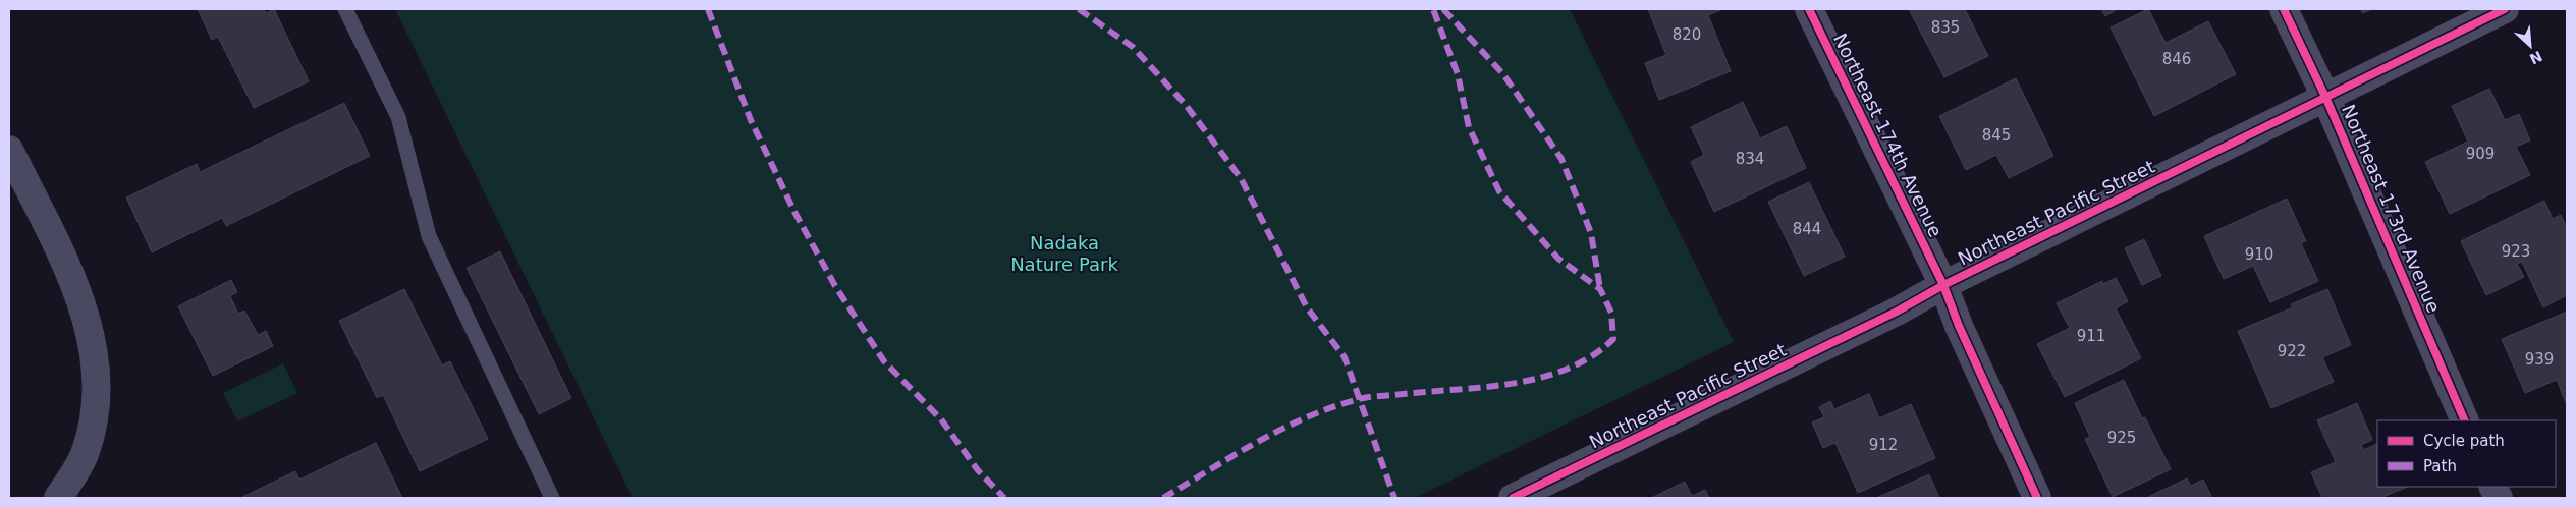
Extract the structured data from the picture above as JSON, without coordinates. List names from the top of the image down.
{
  "streets": {
    "street": ["Northeast 174th Avenue", "Northeast 173rd Avenue", "Northeast Pacific Street"]
  },
  "crossings": [
    ["Northeast 174th Avenue", "Northeast Pacific Street"],
    ["Northeast 173rd Avenue", "Northeast Pacific Street"]
  ],
  "parks": ["Nadaka Nature Park"],
  "house_numbers": [
    "835",
    "820",
    "846",
    "845",
    "909",
    "834",
    "844",
    "923",
    "910",
    "911",
    "922",
    "939",
    "925",
    "912"
  ],
  "legend": ["Cycle path", "Path"],
  "north": "bottom right"
}
